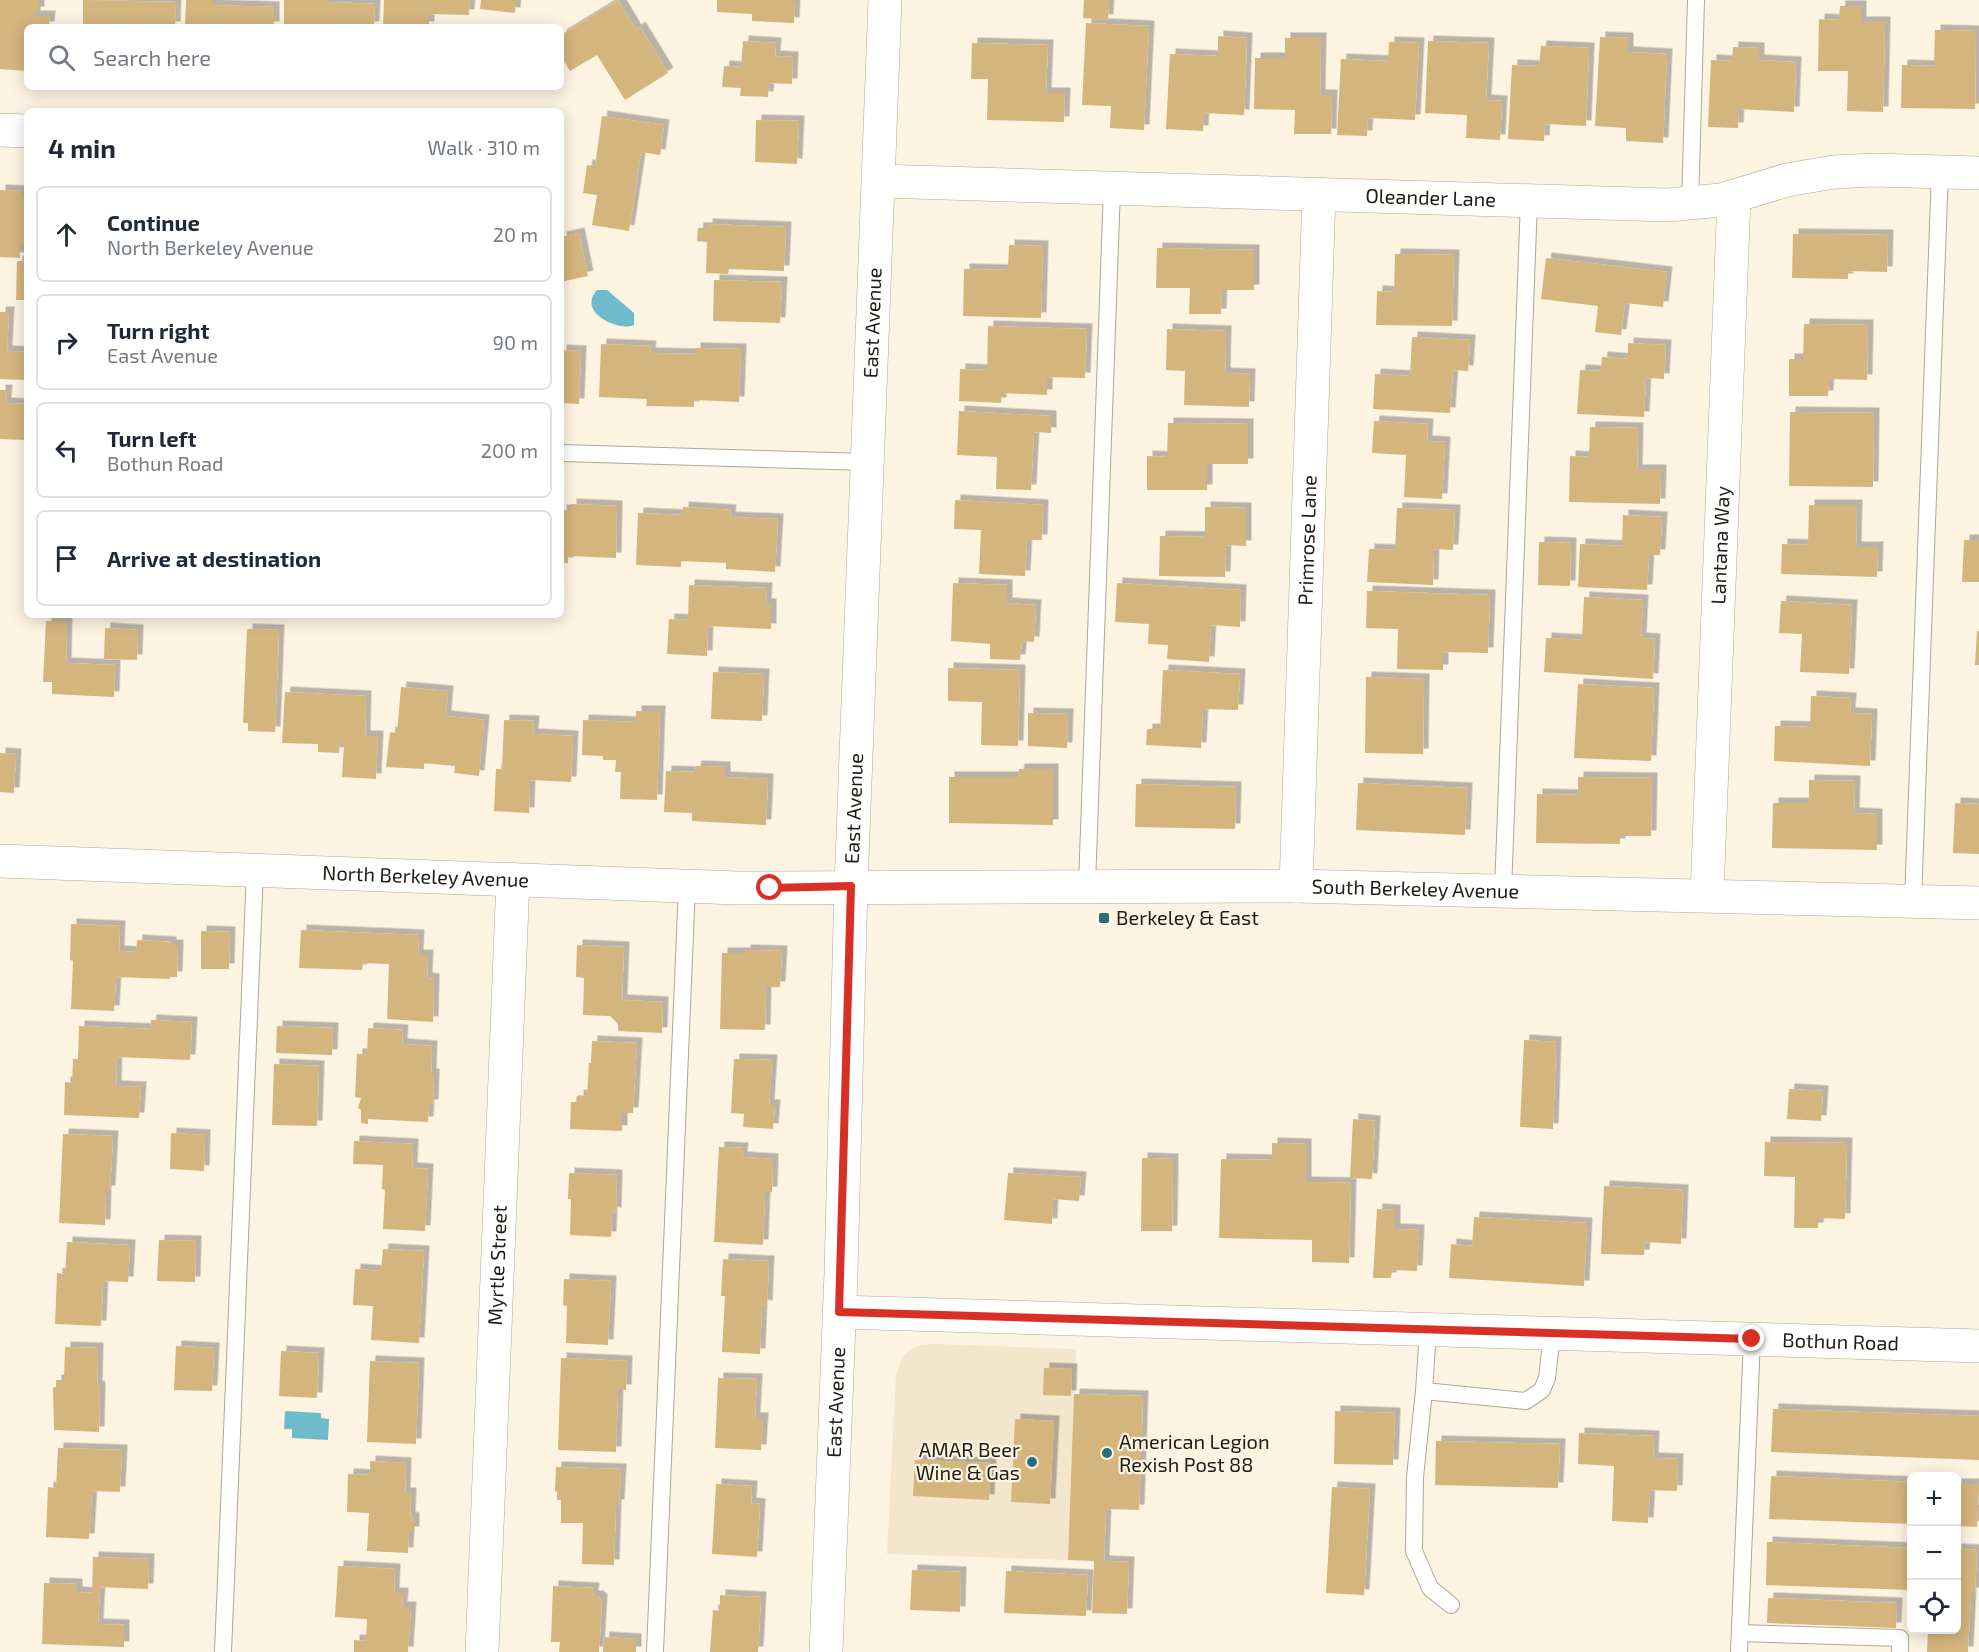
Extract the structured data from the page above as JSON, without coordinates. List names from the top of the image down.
{
  "streets": {
    "street": [
      "Oleander Lane",
      "East Avenue",
      "Primrose Lane",
      "Lantana Way",
      "North Berkeley Avenue",
      "South Berkeley Avenue",
      "Myrtle Street",
      "Bothun Road"
    ]
  },
  "crossings": [
    ["Oleander Lane", "East Avenue"],
    ["Oleander Lane", "Primrose Lane"],
    ["Oleander Lane", "Lantana Way"],
    ["East Avenue", "North Berkeley Avenue"],
    ["East Avenue", "South Berkeley Avenue"],
    ["East Avenue", "Bothun Road"],
    ["Primrose Lane", "South Berkeley Avenue"],
    ["Lantana Way", "South Berkeley Avenue"],
    ["North Berkeley Avenue", "South Berkeley Avenue"],
    ["North Berkeley Avenue", "Myrtle Street"]
  ],
  "places": {
    "transit": ["Berkeley & East"],
    "other": ["American Legion Rexish Post 88", "AMAR Beer Wine & Gas"]
  },
  "page": {
    "search": "Search here",
    "heading": ["4 min", "Walk · 310 m"],
    "list": [
      ["Continue", "North Berkeley Avenue", "20 m"],
      ["Turn right", "East Avenue", "90 m"],
      ["Turn left", "Bothun Road", "200 m"],
      "Arrive at destination"
    ],
    "map_buttons": ["+", "−"]
  }
}
